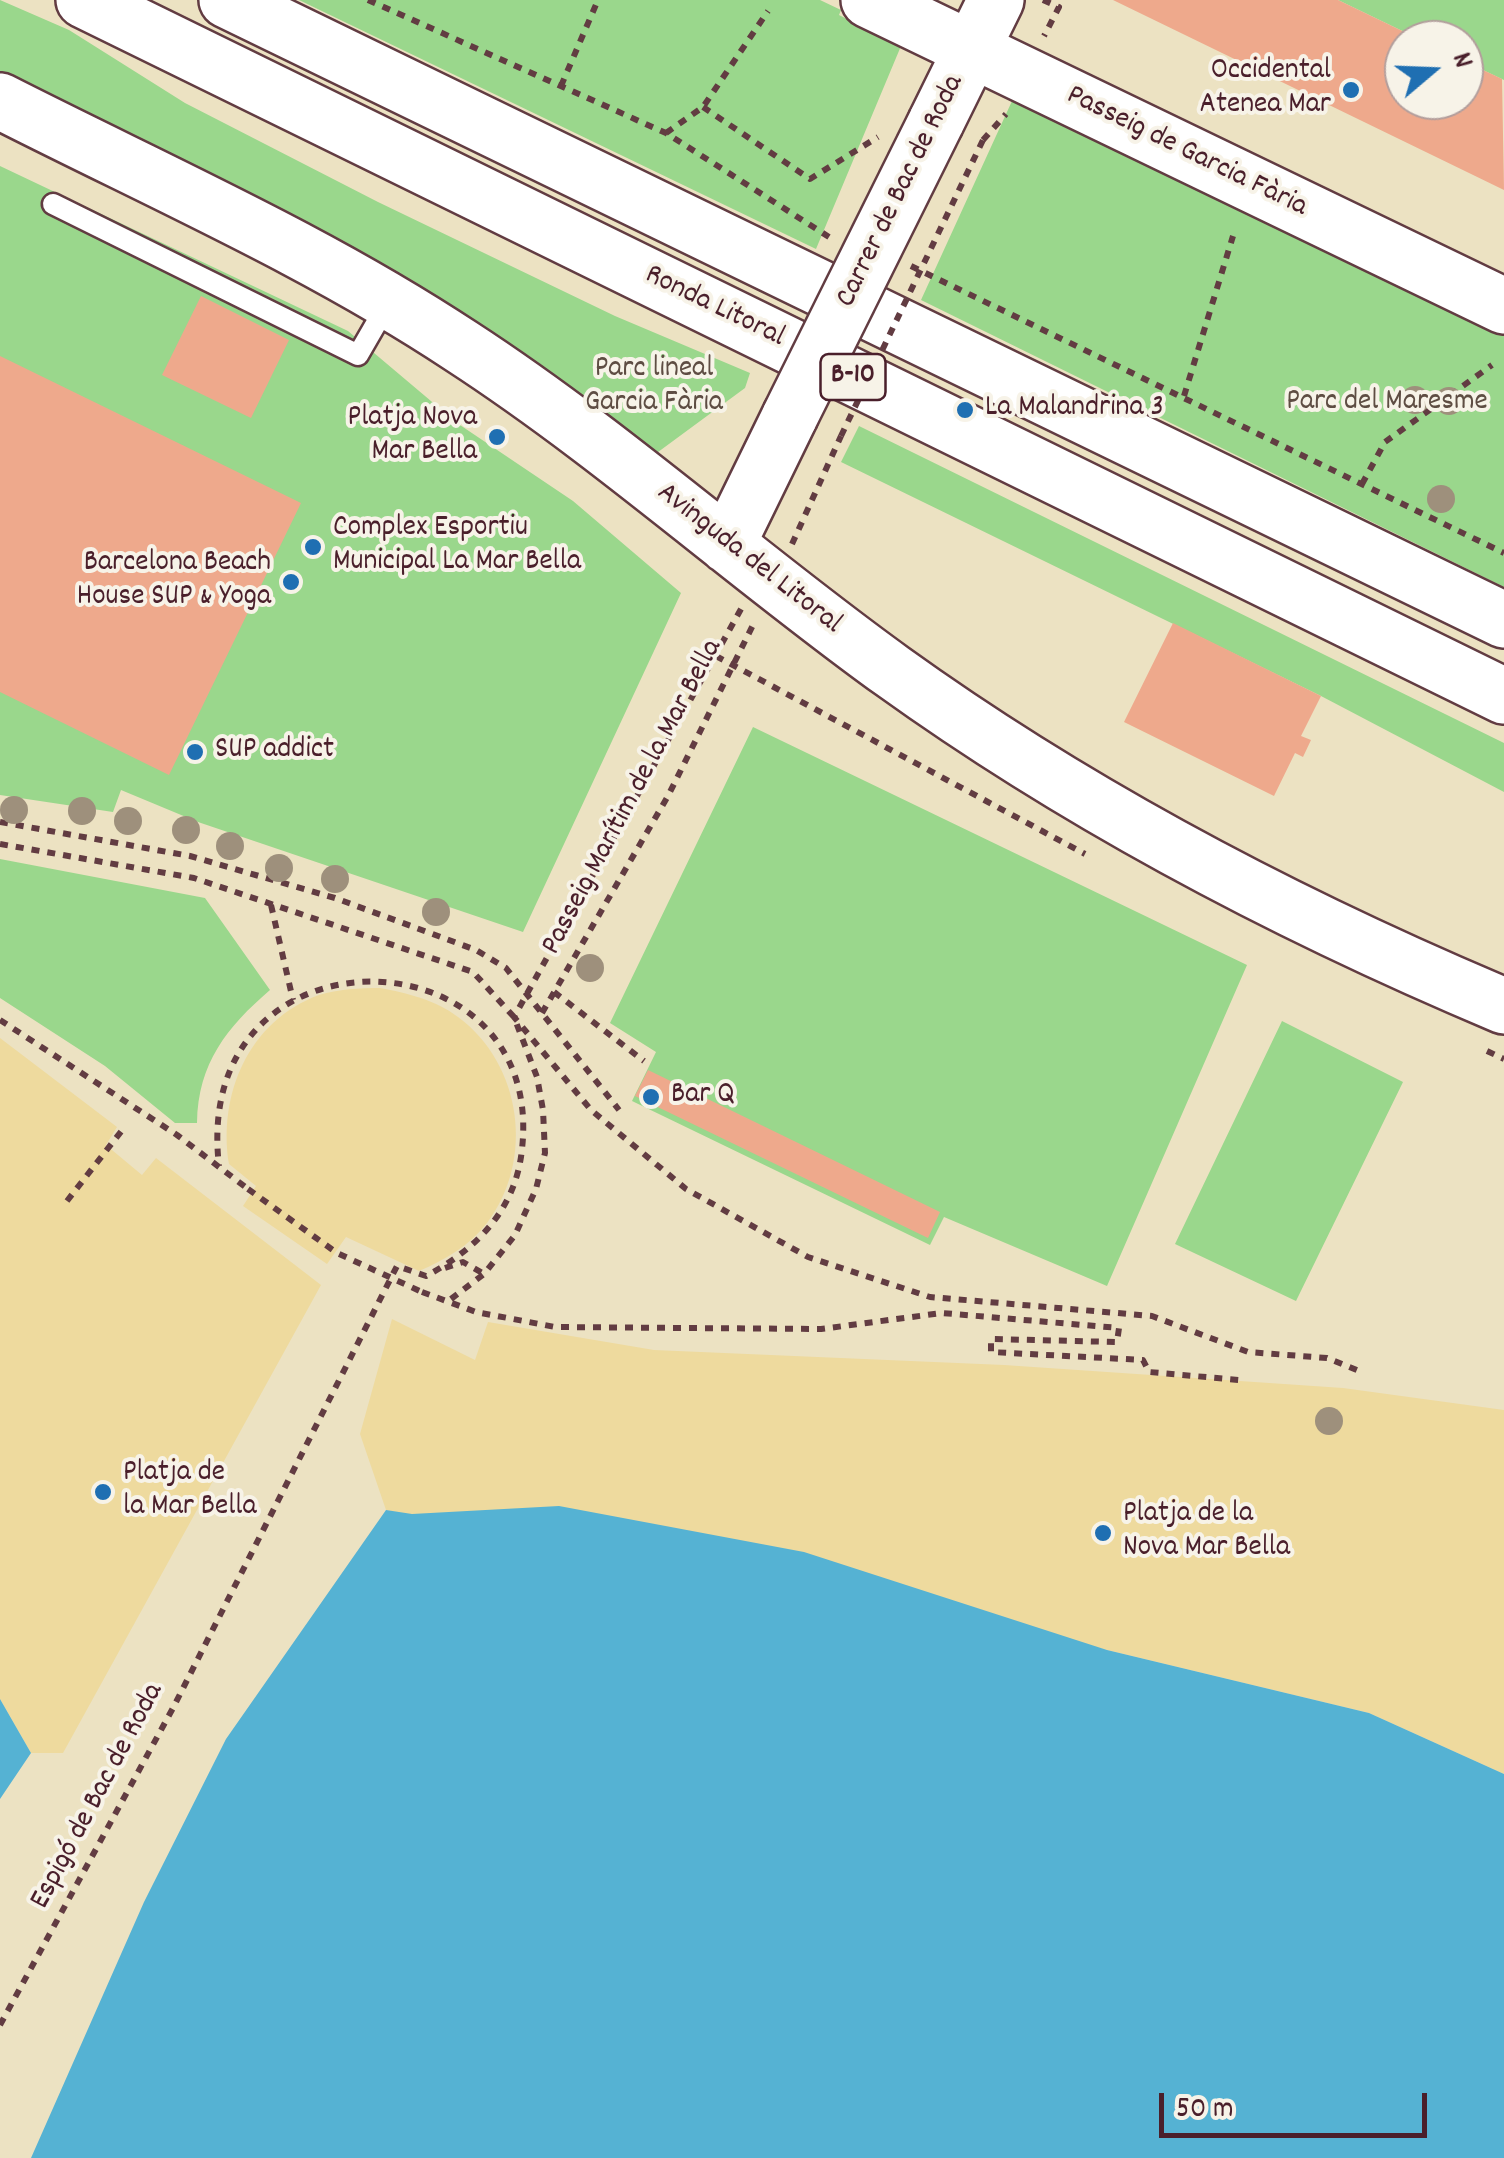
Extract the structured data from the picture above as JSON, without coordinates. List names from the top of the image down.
{
  "streets": {
    "main road": [
      "Passeig de Garcia Fària",
      "Carrer de Bac de Roda",
      "Ronda Litoral",
      "B-10",
      "Avinguda del Litoral"
    ],
    "path": ["Passeig Marítim de la Mar Bella", "Espigó de Bac de Roda"]
  },
  "crossings": [
    ["Passeig de Garcia Fària", "Carrer de Bac de Roda"],
    ["Carrer de Bac de Roda", "Avinguda del Litoral"]
  ],
  "parks": ["Parc lineal Garcia Fària", "Parc del Maresme"],
  "places": [
    "Occidental Atenea Mar",
    "La Malandrina 3",
    "Platja Nova Mar Bella",
    "Complex Esportiu Municipal La Mar Bella",
    "Barcelona Beach House SUP & Yoga",
    "SUP addict",
    "Bar Q",
    "Platja de la Mar Bella",
    "Platja de la Nova Mar Bella"
  ],
  "scale_bar": "50 m",
  "north": "right"
}
